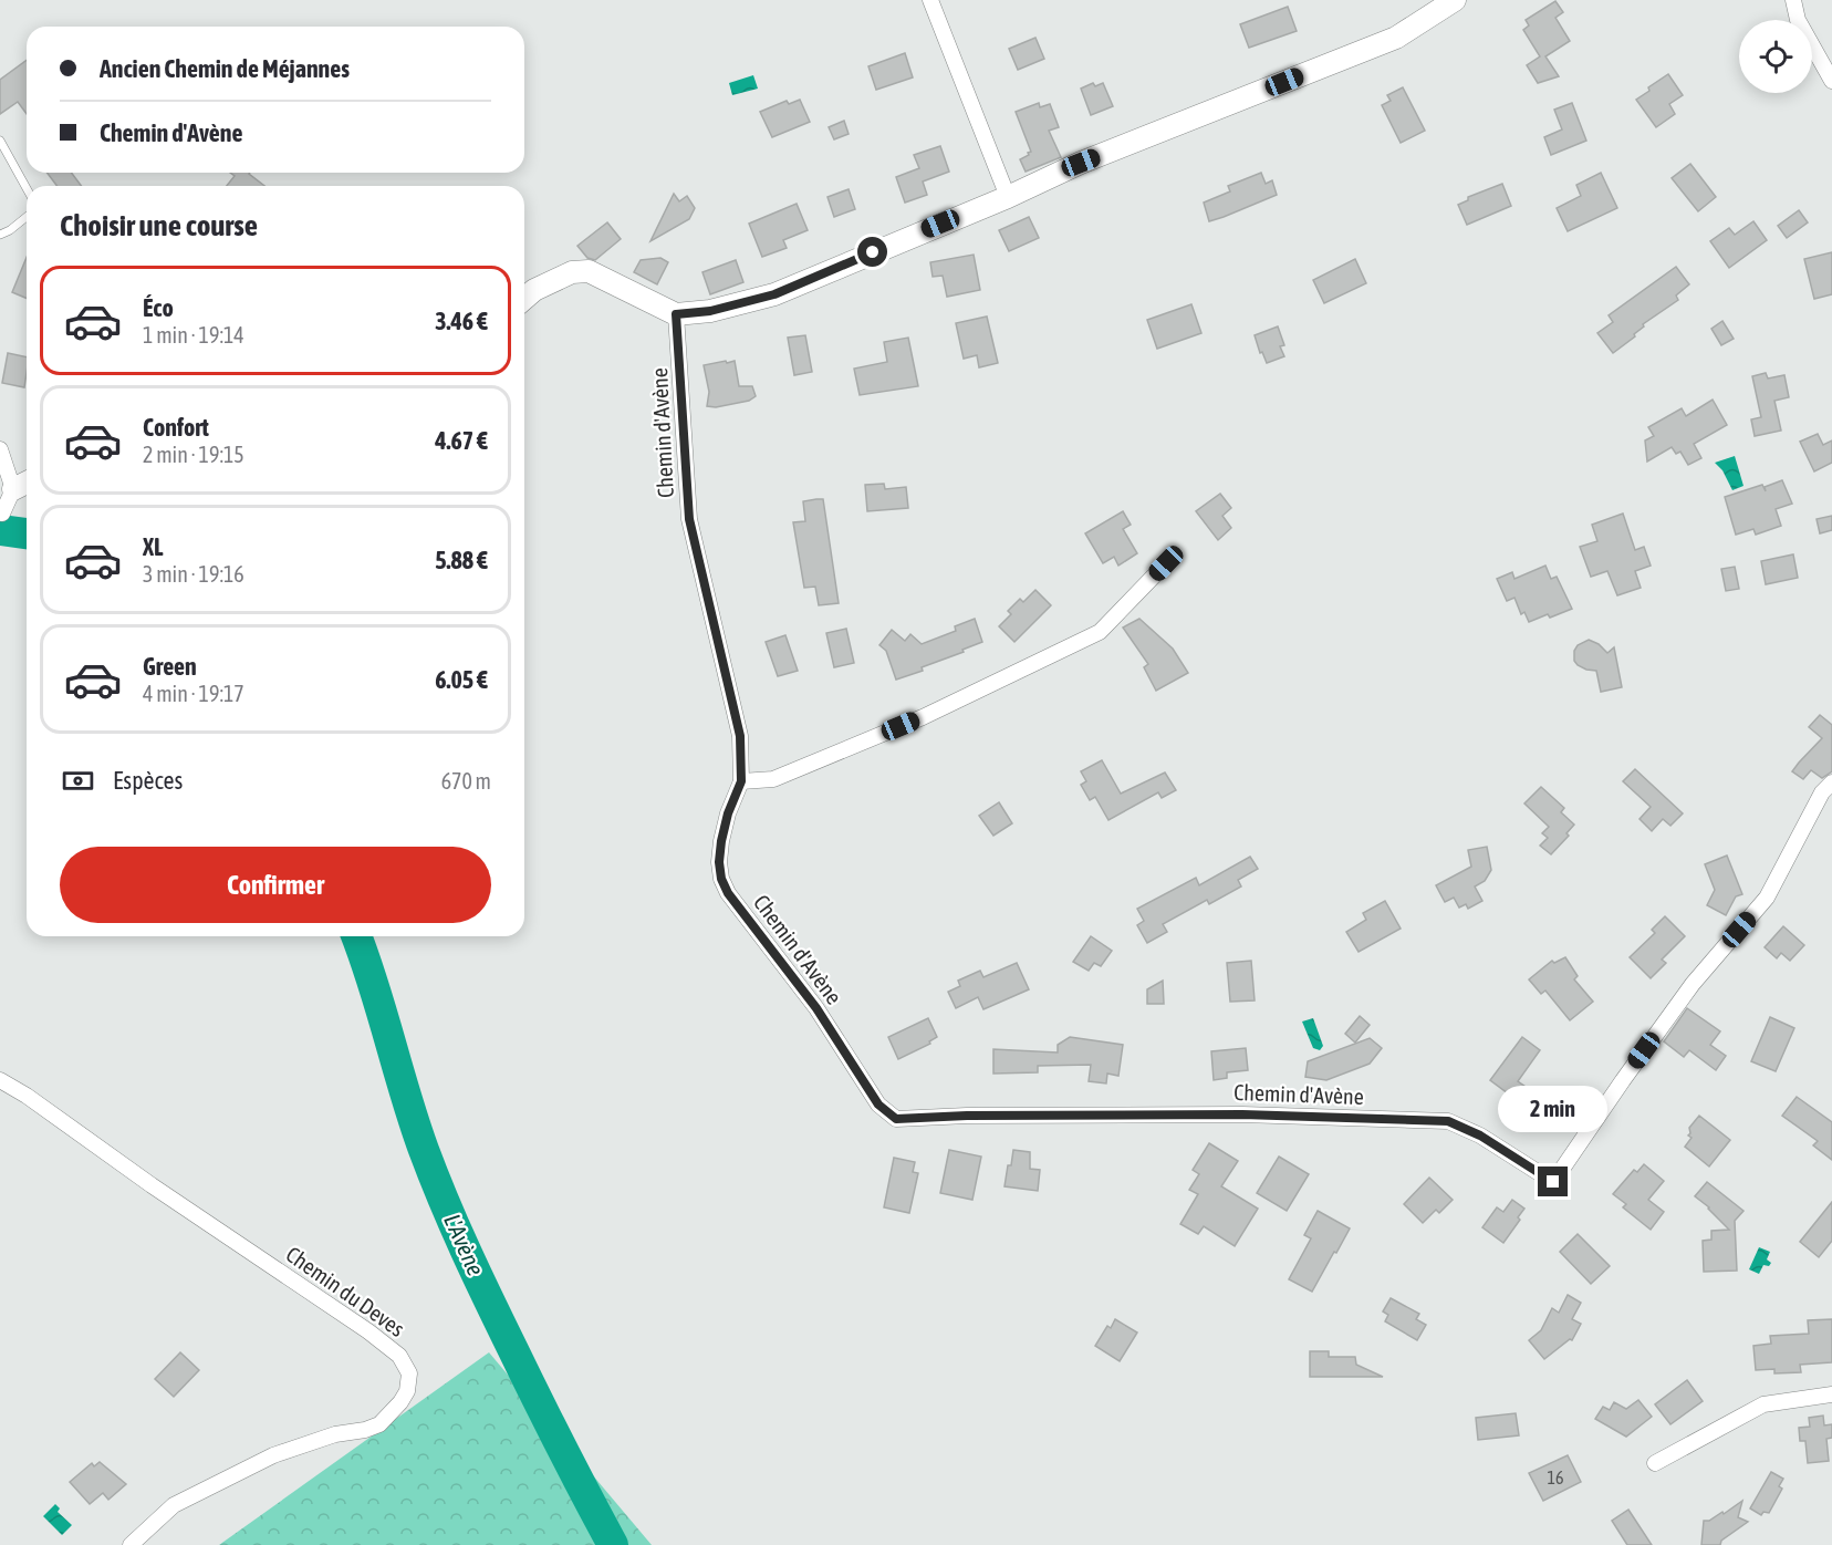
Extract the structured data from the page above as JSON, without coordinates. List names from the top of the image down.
{
  "streets": {
    "street": ["Chemin d'Avène", "Chemin du Deves"]
  },
  "water": ["L'Avène"],
  "house_numbers": ["16"],
  "page": {
    "banner": ["Ancien Chemin de Méjannes", "Chemin d'Avène"],
    "heading": "Choisir une course",
    "list": [
      {
        "name": "Éco",
        "note": "1 min · 19:14",
        "value": "3.46 €"
      },
      {
        "name": "Confort",
        "note": "2 min · 19:15",
        "value": "4.67 €"
      },
      {
        "name": "XL",
        "note": "3 min · 19:16",
        "value": "5.88 €"
      },
      {
        "name": "Green",
        "note": "4 min · 19:17",
        "value": "6.05 €"
      }
    ],
    "pay": ["Espèces", "670 m"],
    "buttons": "Confirmer",
    "bubble": "2 min"
  }
}
